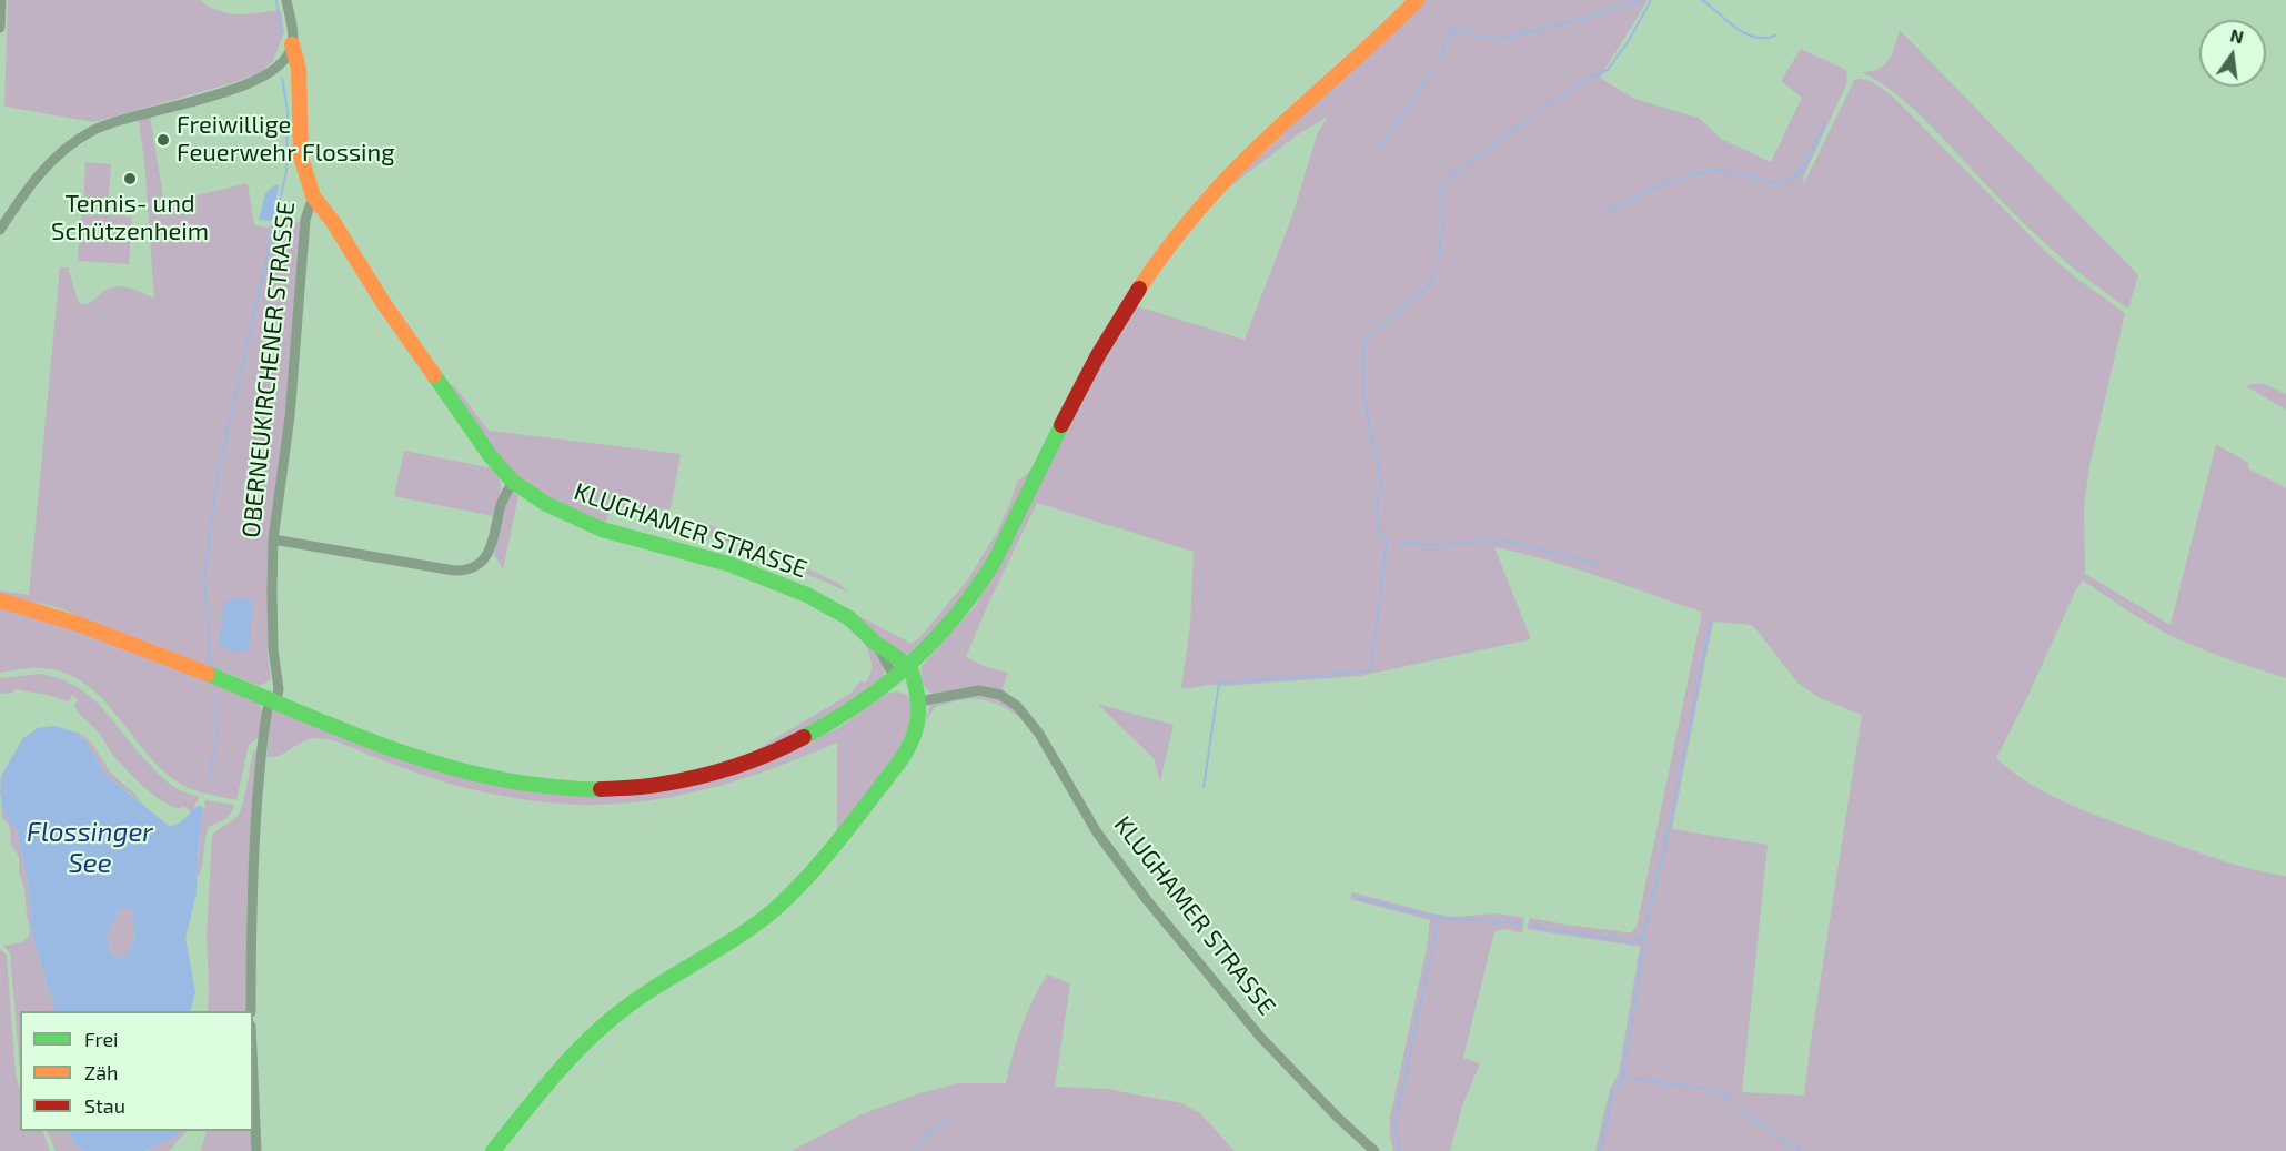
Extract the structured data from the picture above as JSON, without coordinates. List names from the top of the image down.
{
  "streets": {
    "main road": ["OBERNEUKIRCHENER STRASSE", "KLUGHAMER STRASSE"]
  },
  "crossings": [
    ["OBERNEUKIRCHENER STRASSE", "KLUGHAMER STRASSE"]
  ],
  "water": ["Flossinger See"],
  "places": ["Freiwillige Feuerwehr Flossing", "Tennis- und Schützenheim"],
  "legend": ["Frei", "Zäh", "Stau"],
  "north": "top"
}
